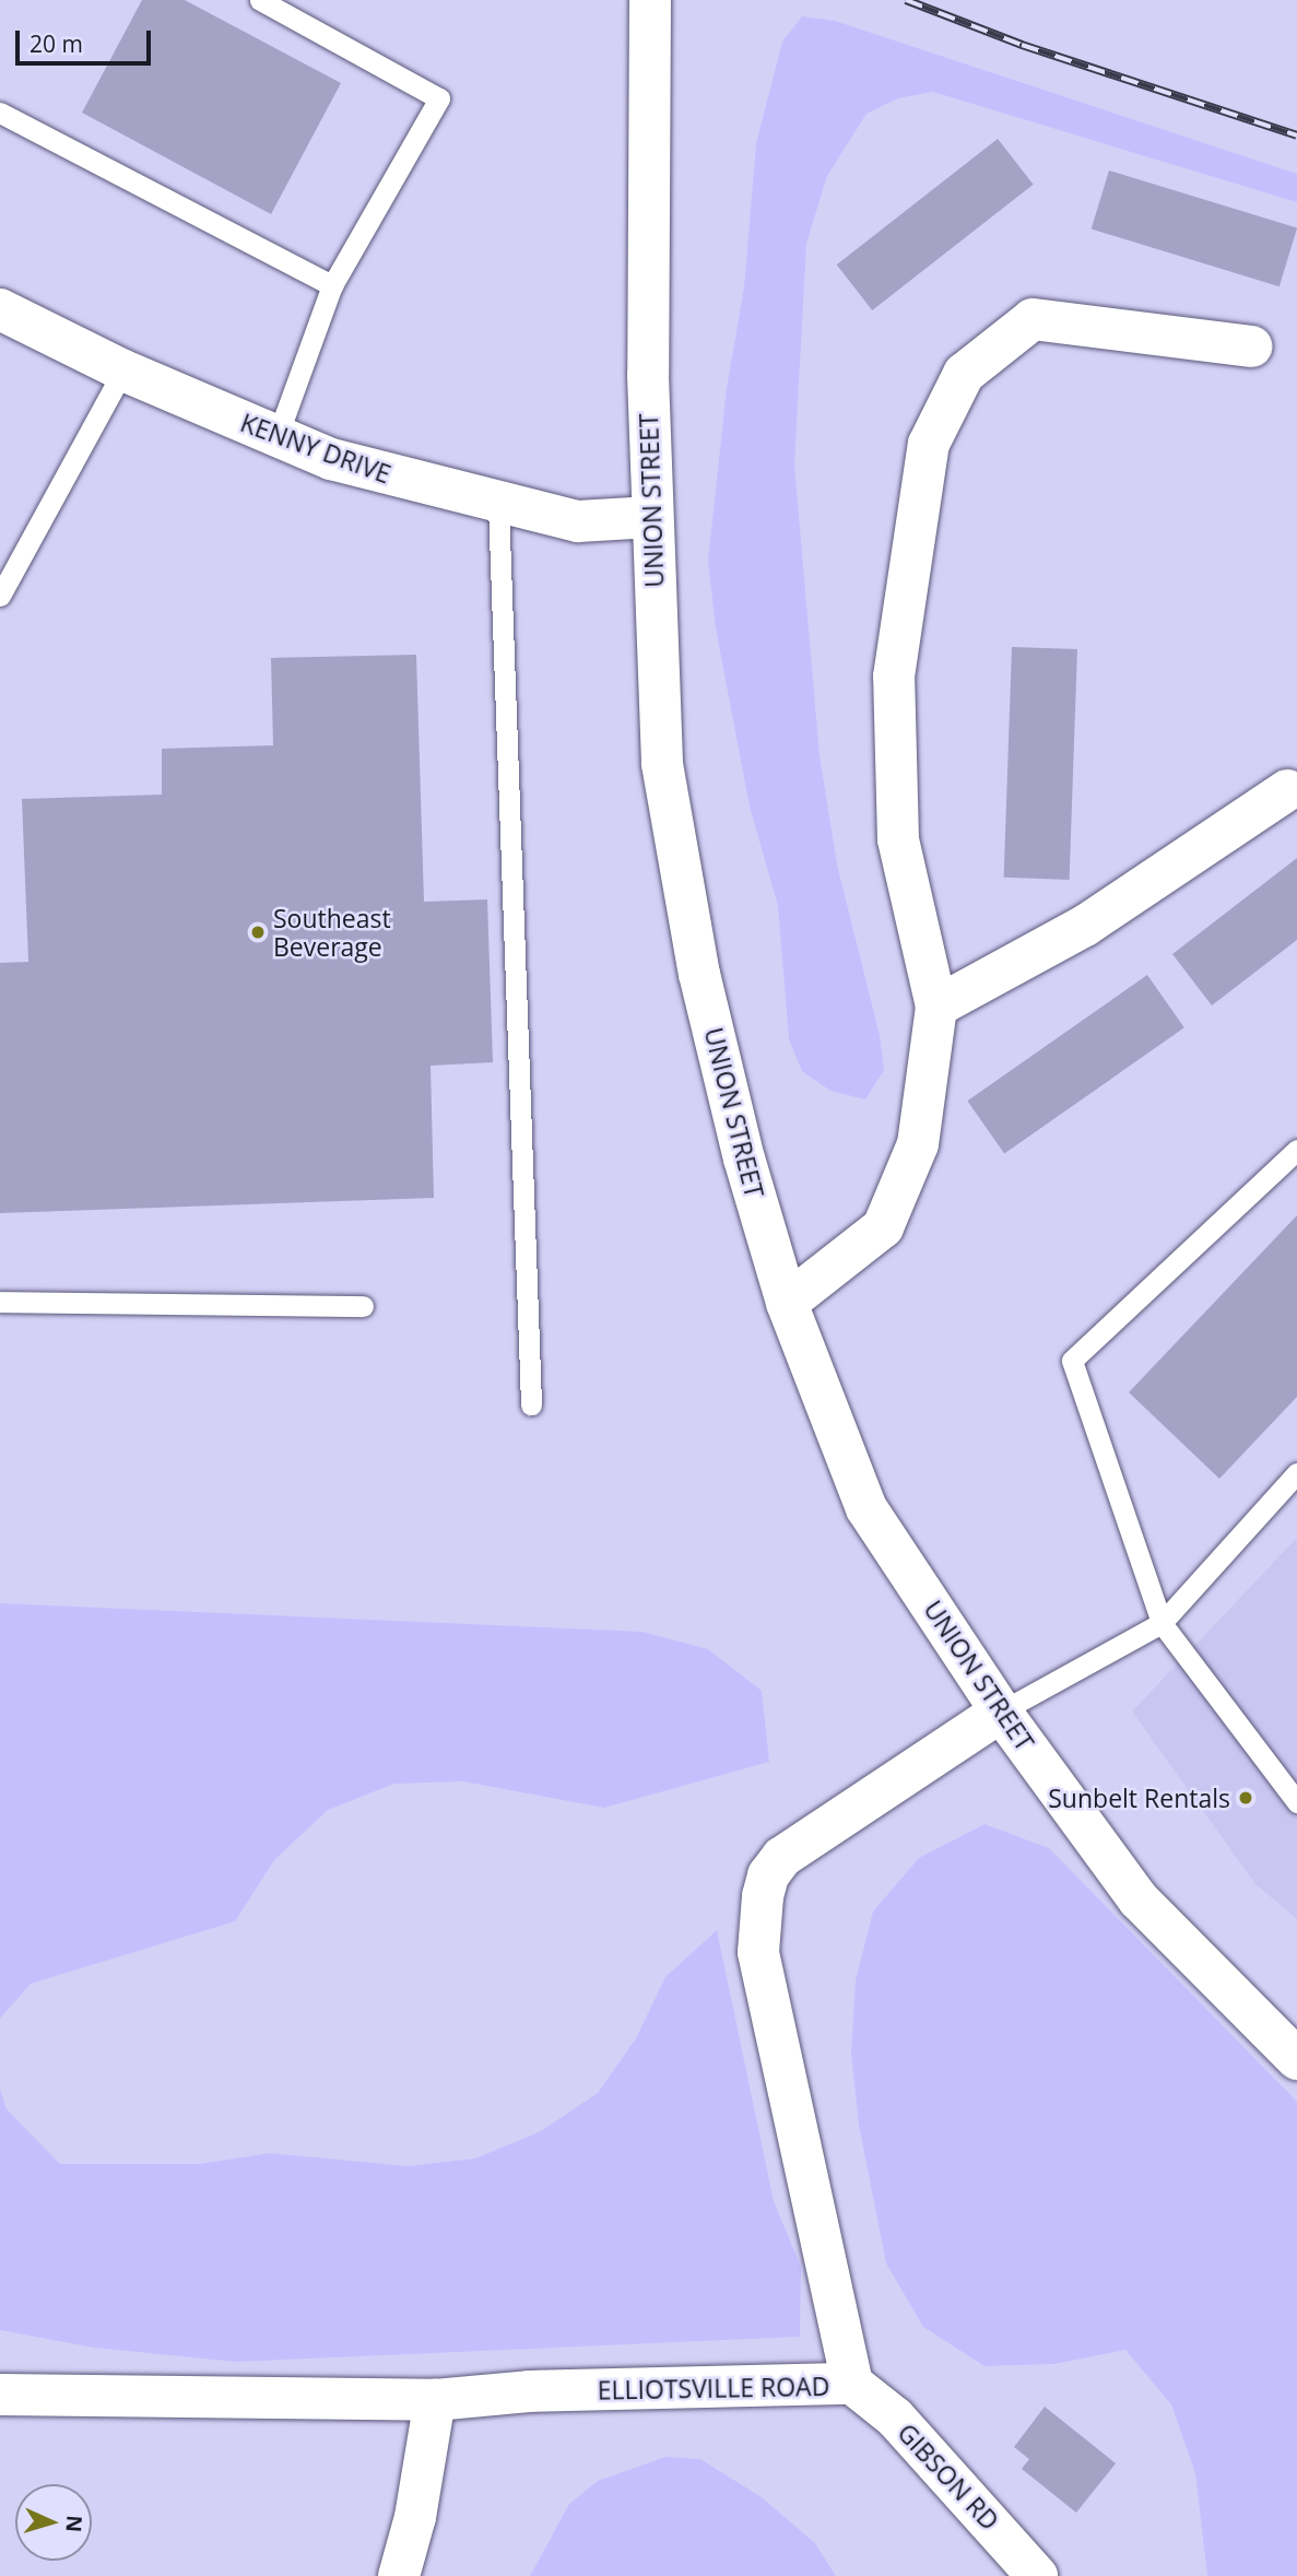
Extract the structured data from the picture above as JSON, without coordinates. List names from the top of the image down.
{
  "streets": {
    "street": [
      "KENNY DRIVE",
      "UNION STREET",
      "ELLIOTSVILLE ROAD",
      "GIBSON RD"
    ]
  },
  "crossings": [
    ["KENNY DRIVE", "UNION STREET"],
    ["UNION STREET", "ELLIOTSVILLE ROAD"],
    ["ELLIOTSVILLE ROAD", "GIBSON RD"]
  ],
  "places": ["Southeast Beverage", "Sunbelt Rentals"],
  "scale_bar": "20 m",
  "north": "right"
}
